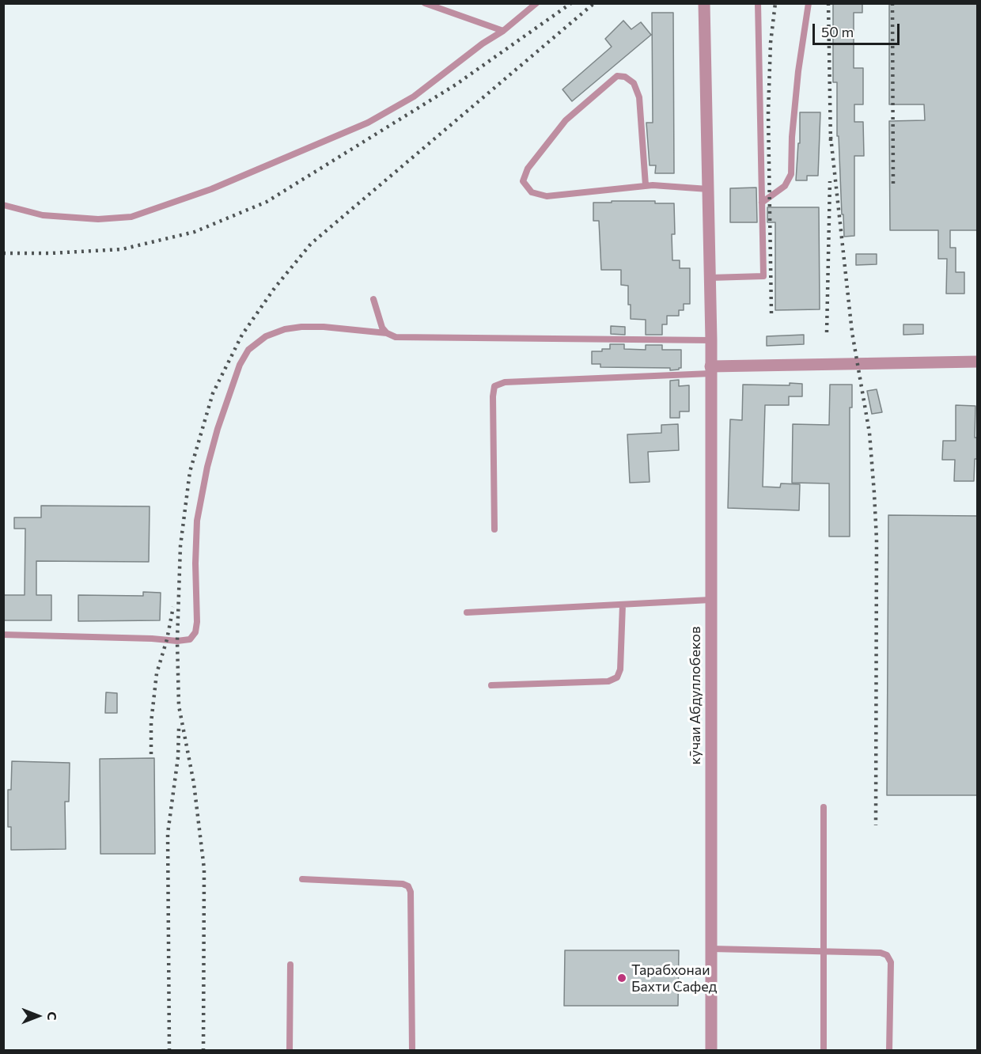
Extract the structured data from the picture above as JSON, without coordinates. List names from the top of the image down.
{
  "streets": {
    "street": ["кӯчаи Абдуллобеков"]
  },
  "places": ["Тарабхонаи Бахти Сафед"],
  "scale_bar": "50 m",
  "north": "right"
}
